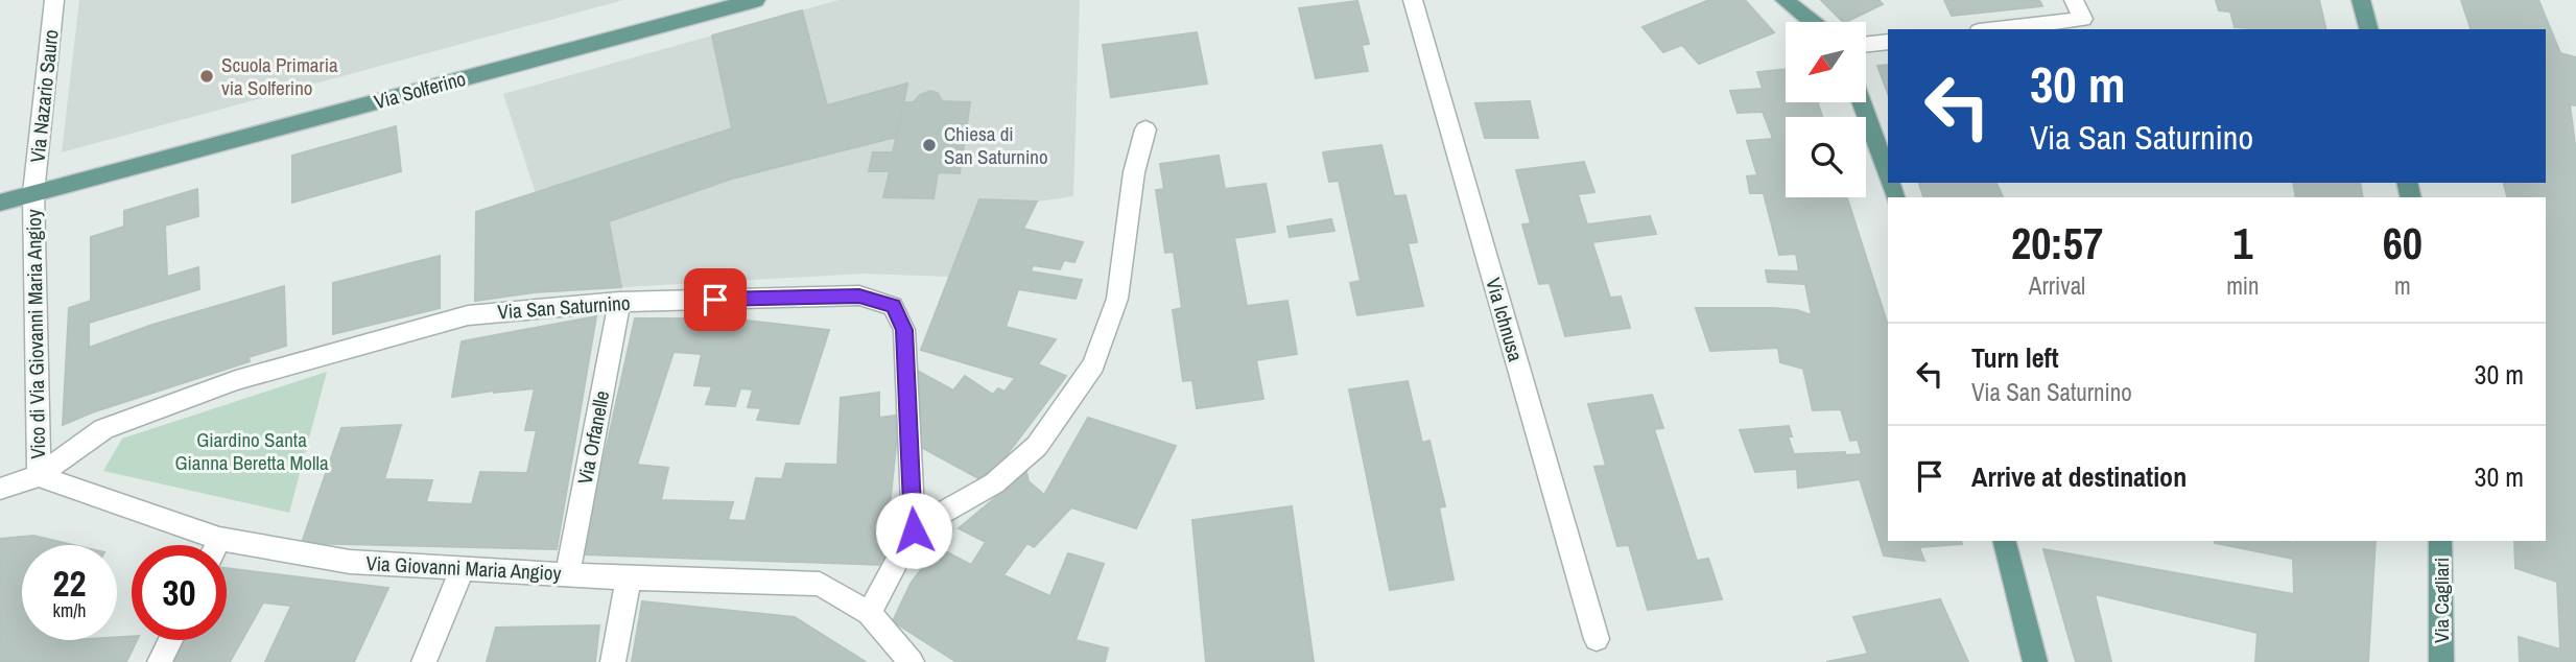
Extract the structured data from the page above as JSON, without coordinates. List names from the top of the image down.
{
  "streets": {
    "main road": ["Via Solferino", "Via Cagliari"],
    "street": [
      "Via Nazario Sauro",
      "Via San Saturnino",
      "Via Ichnusa",
      "Vico di Via Giovanni Maria Angioy",
      "Via Orfanelle",
      "Via Giovanni Maria Angioy"
    ]
  },
  "crossings": [
    ["Via Solferino", "Via Nazario Sauro"],
    ["Via Solferino", "Vico di Via Giovanni Maria Angioy"],
    ["Via Nazario Sauro", "Vico di Via Giovanni Maria Angioy"],
    ["Via San Saturnino", "Vico di Via Giovanni Maria Angioy"],
    ["Via San Saturnino", "Via Orfanelle"],
    ["Via San Saturnino", "Via Giovanni Maria Angioy"],
    ["Vico di Via Giovanni Maria Angioy", "Via Giovanni Maria Angioy"],
    ["Via Orfanelle", "Via Giovanni Maria Angioy"]
  ],
  "parks": ["Giardino Santa Gianna Beretta Molla"],
  "places": ["Scuola Primaria via Solferino", "Chiesa di San Saturnino"],
  "north": "bottom left",
  "page": {
    "turn": ["30 m", "Via San Saturnino"],
    "eta": [
      "20:57",
      "Arrival",
      "1",
      "min",
      "60",
      "m"
    ],
    "list": [
      {
        "name": "Turn left",
        "note": "Via San Saturnino",
        "value": "30 m"
      },
      {
        "name": "Arrive at destination",
        "value": "30 m"
      }
    ],
    "speed": "22 km/h",
    "limit": "30"
  }
}
